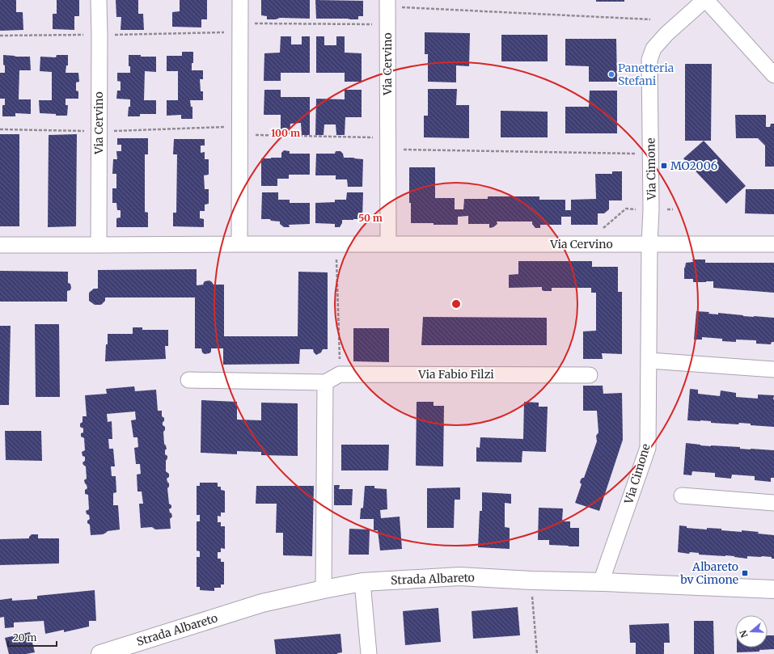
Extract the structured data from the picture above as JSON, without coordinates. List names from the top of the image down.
{
  "streets": {
    "street": [
      "Via Cervino",
      "Via Cimone",
      "Via Fabio Filzi",
      "Strada Albareto"
    ]
  },
  "crossings": [
    ["Via Cervino", "Via Cimone"],
    ["Via Cimone", "Strada Albareto"]
  ],
  "places": {
    "other": ["Panetteria Stefani"],
    "transit": ["MO2006", "Albareto bv Cimone"]
  },
  "scale_bar": "20 m",
  "north": "left",
  "rings": ["100 m", "50 m"]
}
